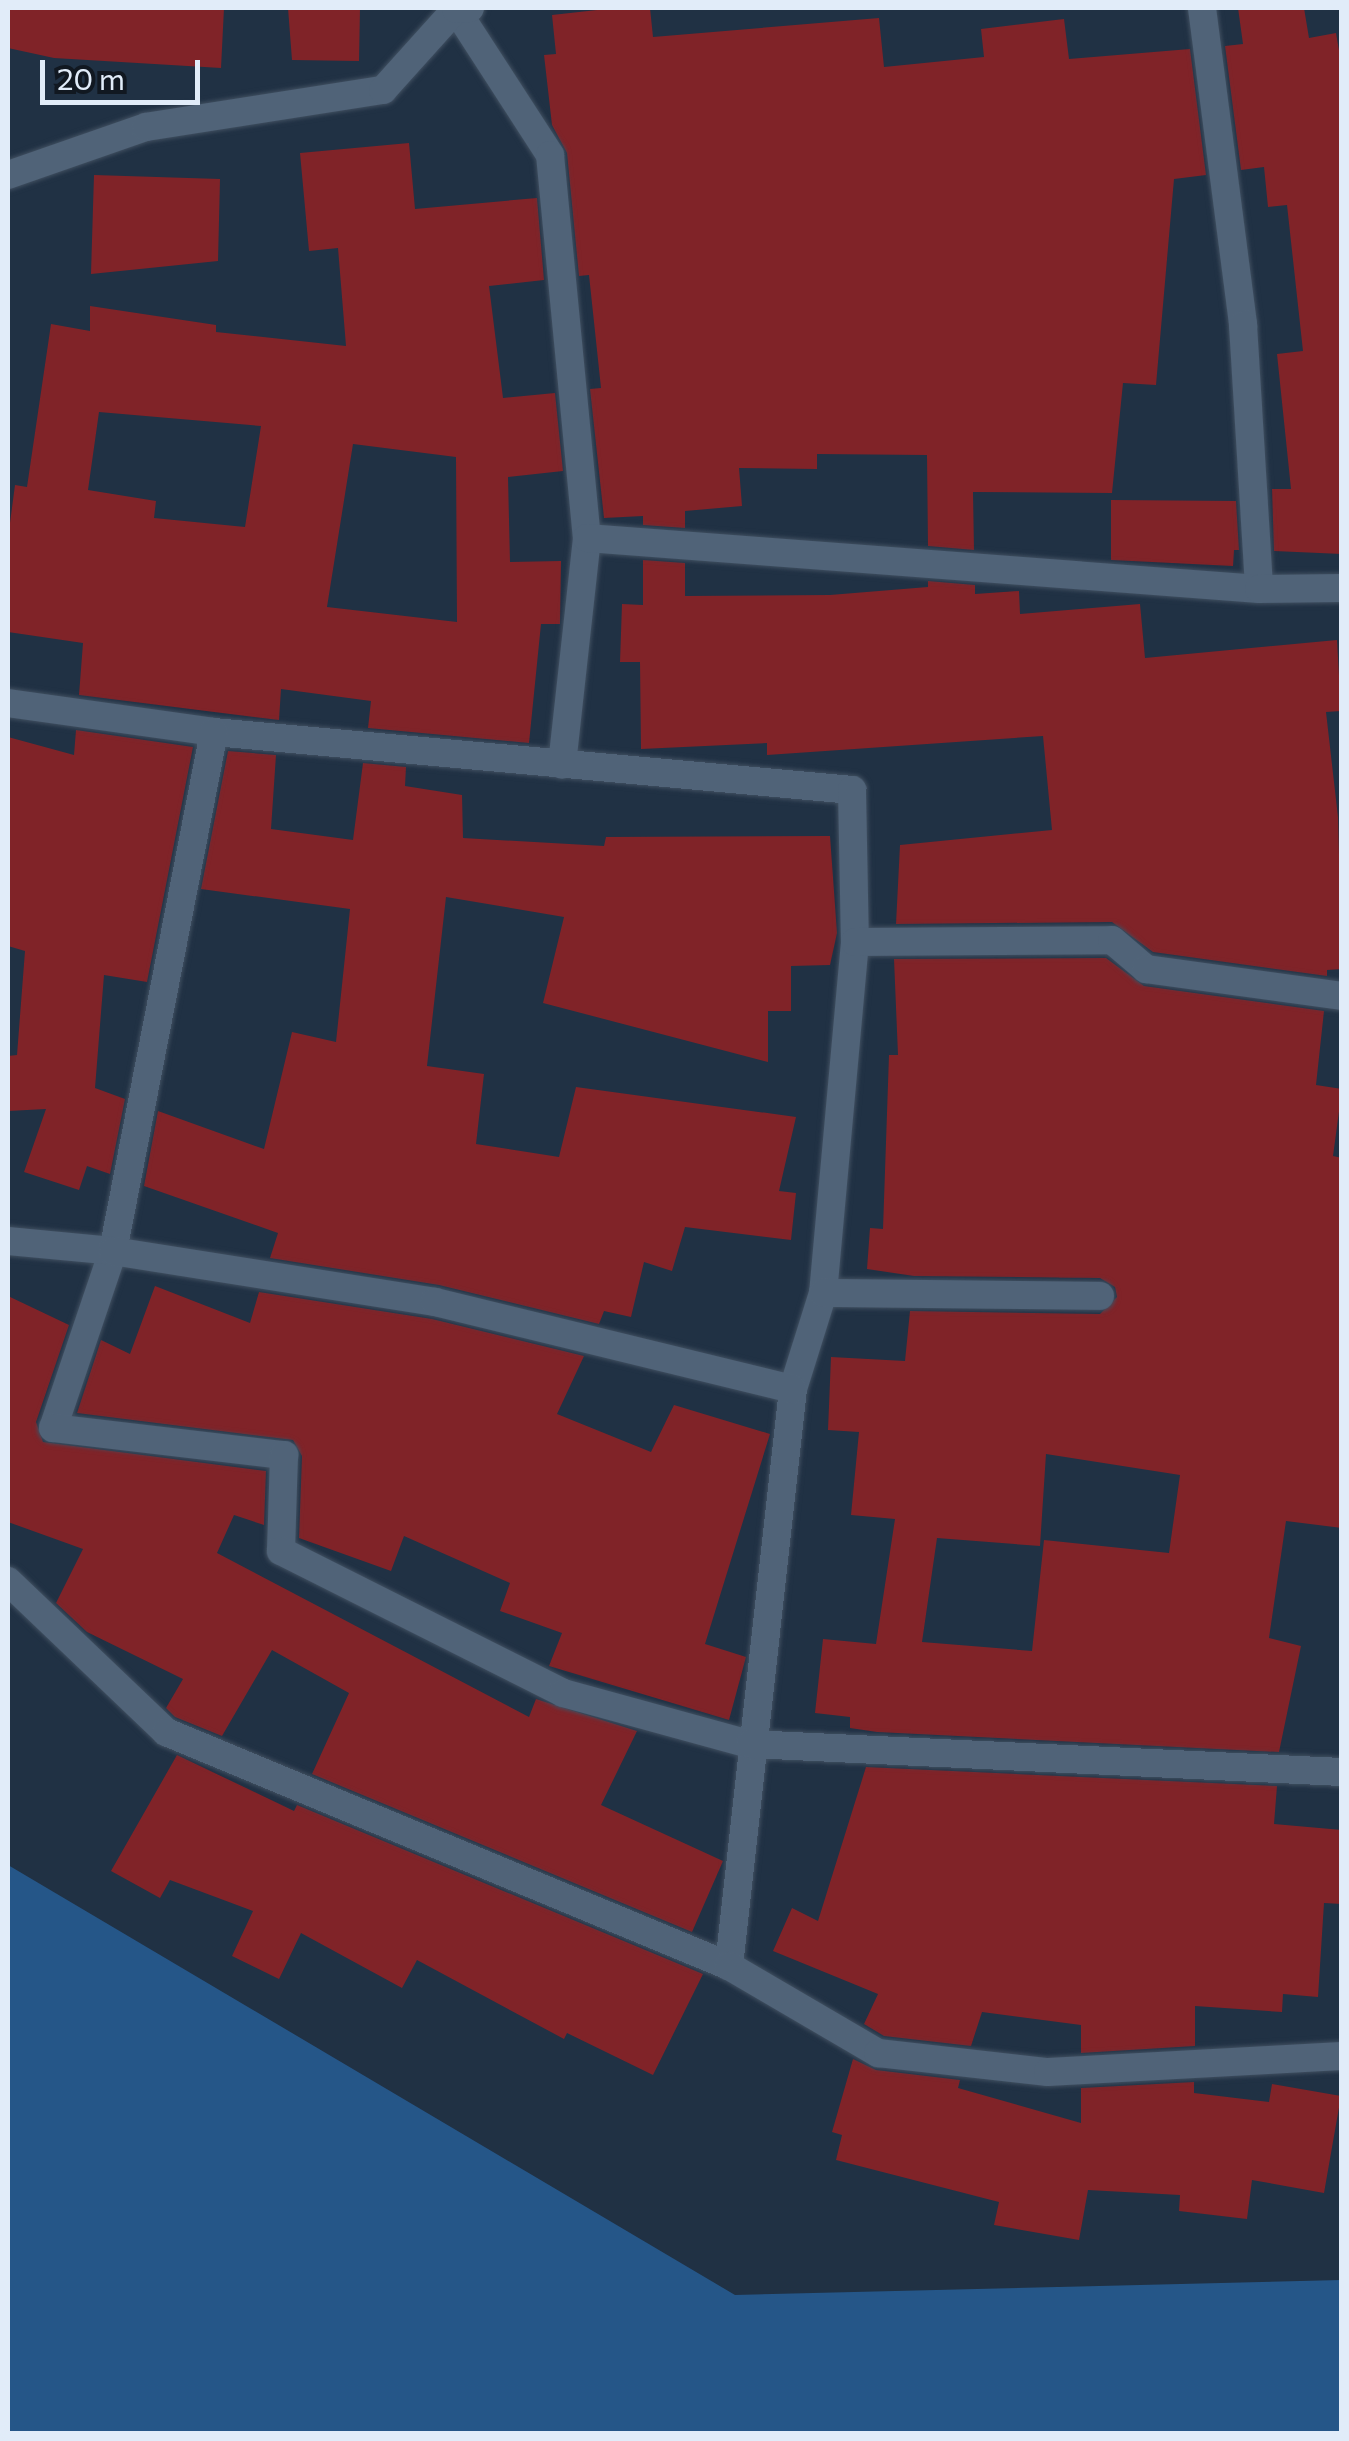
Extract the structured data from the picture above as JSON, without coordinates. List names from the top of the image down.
{
  "scale_bar": "20 m"
}
